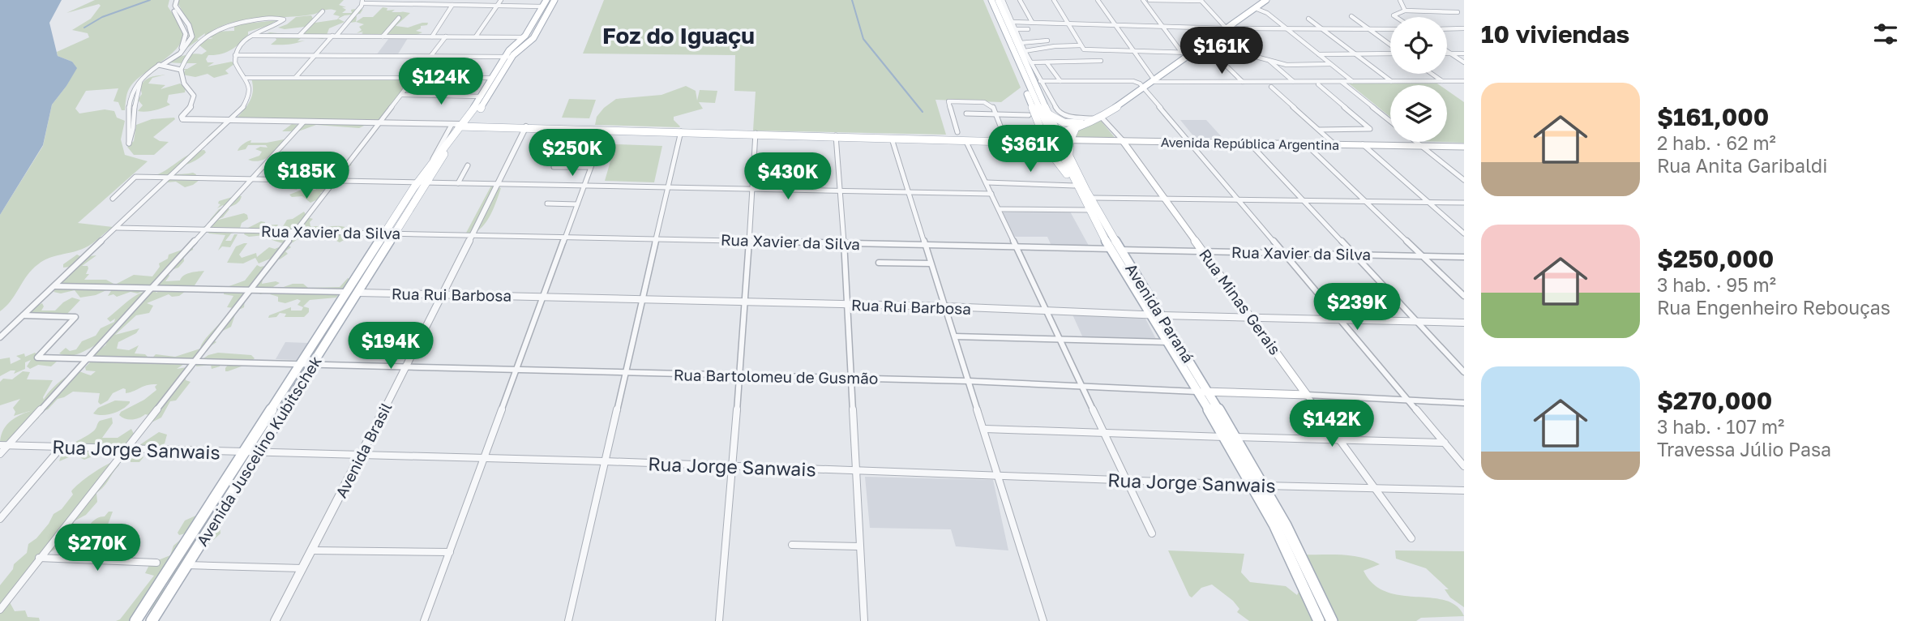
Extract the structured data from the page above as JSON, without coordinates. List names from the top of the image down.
{
  "streets": {
    "main road": [
      "Avenida República Argentina",
      "Rua Minas Gerais",
      "Avenida Paraná",
      "Rua Bartolomeu de Gusmão",
      "Avenida Juscelino Kubitschek"
    ],
    "street": [
      "Rua Xavier da Silva",
      "Rua Rui Barbosa",
      "Rua Jorge Sanwais",
      "Avenida Brasil"
    ]
  },
  "crossings": [
    ["Avenida República Argentina", "Rua Minas Gerais"],
    ["Avenida República Argentina", "Avenida Paraná"],
    ["Avenida República Argentina", "Avenida Brasil"],
    ["Avenida República Argentina", "Avenida Juscelino Kubitschek"],
    ["Rua Xavier da Silva", "Rua Minas Gerais"],
    ["Rua Xavier da Silva", "Avenida Paraná"],
    ["Rua Xavier da Silva", "Avenida Brasil"],
    ["Rua Xavier da Silva", "Avenida Juscelino Kubitschek"],
    ["Rua Rui Barbosa", "Rua Minas Gerais"],
    ["Rua Rui Barbosa", "Avenida Paraná"],
    ["Rua Rui Barbosa", "Avenida Brasil"],
    ["Rua Rui Barbosa", "Avenida Juscelino Kubitschek"],
    ["Rua Minas Gerais", "Rua Bartolomeu de Gusmão"],
    ["Rua Minas Gerais", "Rua Jorge Sanwais"],
    ["Avenida Paraná", "Rua Bartolomeu de Gusmão"],
    ["Avenida Paraná", "Rua Jorge Sanwais"],
    ["Rua Bartolomeu de Gusmão", "Avenida Brasil"],
    ["Rua Bartolomeu de Gusmão", "Avenida Juscelino Kubitschek"],
    ["Rua Jorge Sanwais", "Avenida Brasil"],
    ["Rua Jorge Sanwais", "Avenida Juscelino Kubitschek"]
  ],
  "districts": ["Foz do Iguaçu"],
  "page": {
    "heading": "10 viviendas",
    "price": [
      "$161K",
      "$124K",
      "$361K",
      "$250K",
      "$185K",
      "$430K",
      "$239K",
      "$194K",
      "$142K",
      "$270K"
    ],
    "list": [
      {
        "name": "$161,000",
        "note": "2 hab. · 62 m² · Rua Anita Garibaldi"
      },
      {
        "name": "$250,000",
        "note": "3 hab. · 95 m² · Rua Engenheiro Rebouças"
      },
      {
        "name": "$270,000",
        "note": "3 hab. · 107 m² · Travessa Júlio Pasa"
      }
    ]
  }
}
